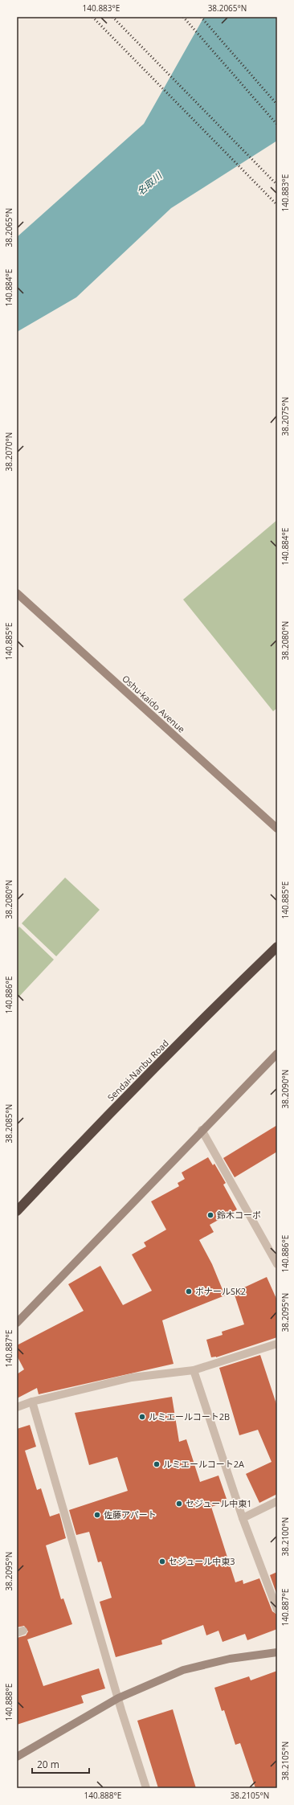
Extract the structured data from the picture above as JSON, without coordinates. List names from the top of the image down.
{
  "streets": {
    "highway": ["Sendai-Nanbu Road"],
    "street": ["Oshu-kaido Avenue"]
  },
  "water": ["名取川"],
  "places": [
    "鈴木コーポ",
    "ボナールSK2",
    "ルミエールコート2B",
    "ルミエールコート2A",
    "セジュール中東1",
    "佐藤アパート",
    "セジュール中東3"
  ],
  "scale_bar": "20 m",
  "coordinates": [
    "140.883°E",
    "38.2065°N",
    "140.884°E",
    "38.2075°N",
    "38.2070°N",
    "38.2080°N",
    "140.885°E",
    "140.886°E",
    "38.2090°N",
    "38.2085°N",
    "38.2095°N",
    "140.887°E",
    "38.2100°N",
    "140.888°E",
    "38.2105°N"
  ]
}
